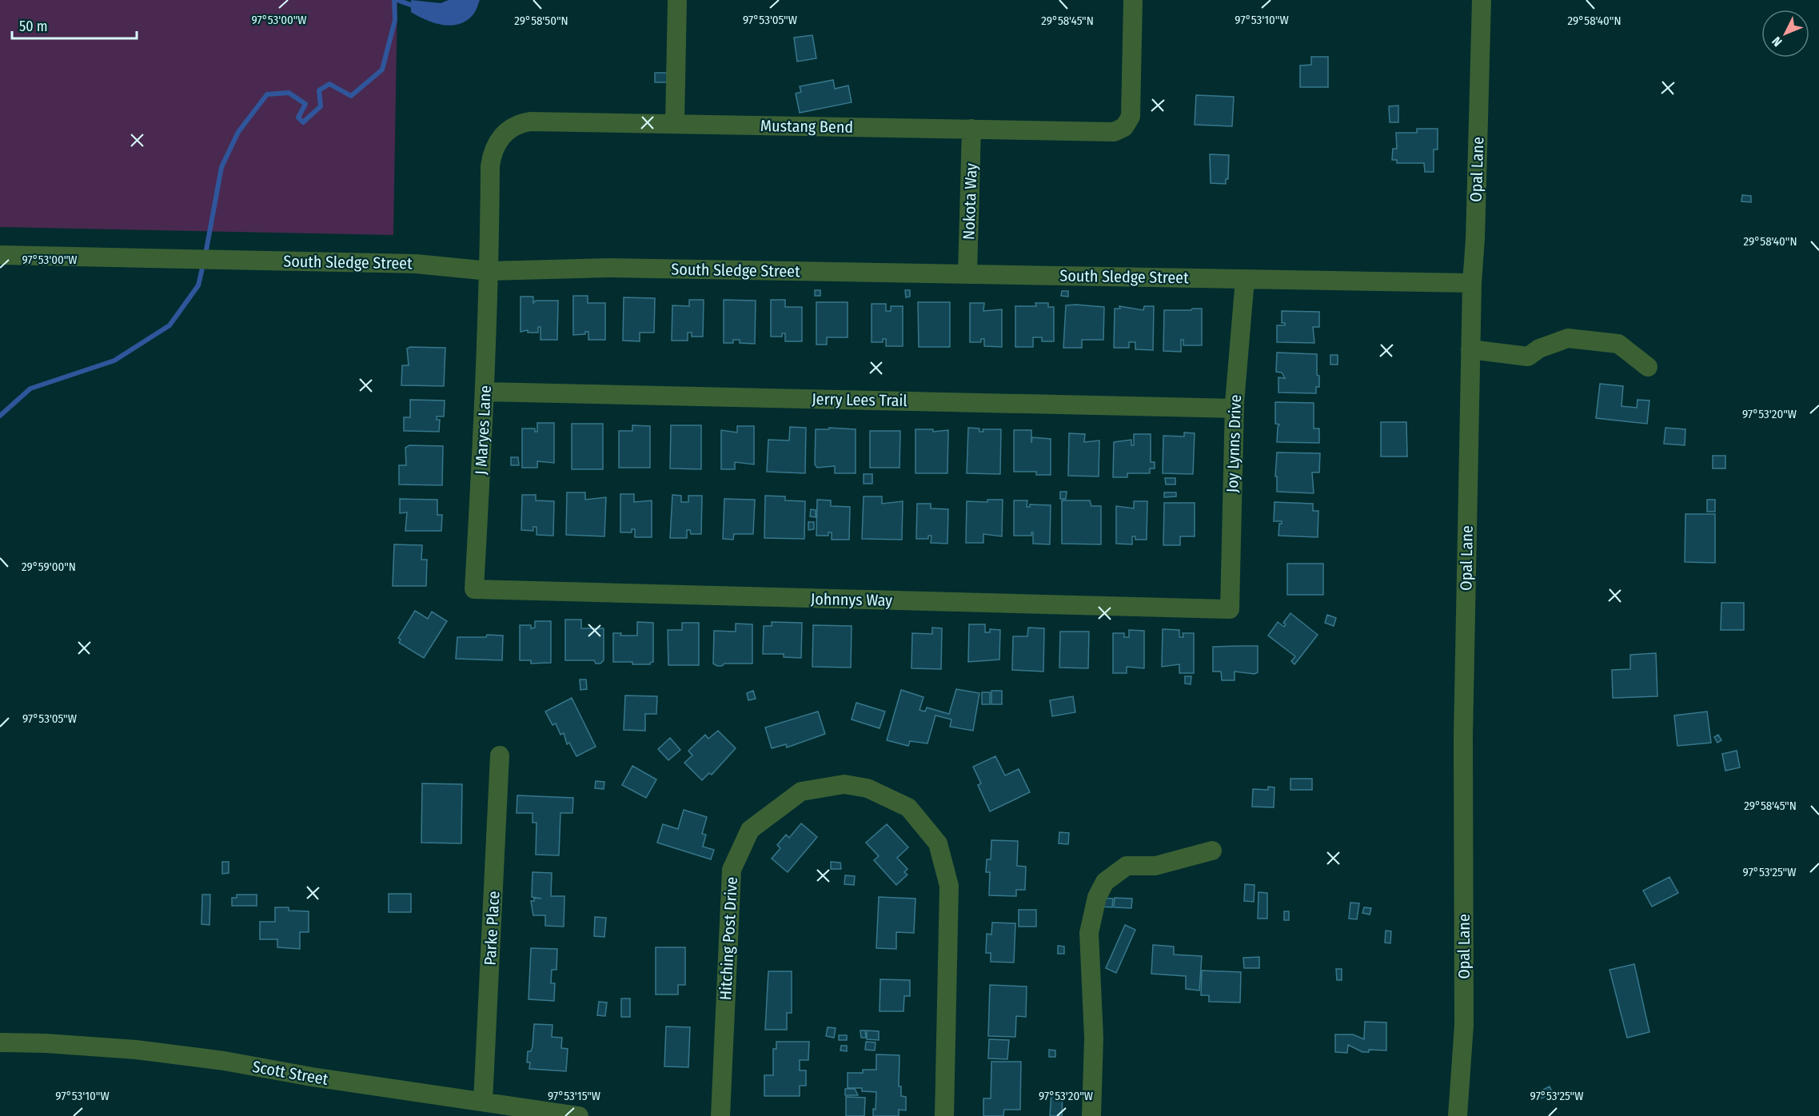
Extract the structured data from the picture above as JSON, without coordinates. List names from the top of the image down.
{
  "streets": {
    "street": [
      "Mustang Bend",
      "Opal Lane",
      "Nokota Way",
      "South Sledge Street",
      "Jerry Lees Trail",
      "J Maryes Lane",
      "Joy Lynns Drive",
      "Johnnys Way",
      "Parke Place",
      "Hitching Post Drive",
      "Scott Street"
    ]
  },
  "crossings": [
    ["Mustang Bend", "Nokota Way"],
    ["Mustang Bend", "South Sledge Street"],
    ["Mustang Bend", "J Maryes Lane"],
    ["Opal Lane", "South Sledge Street"],
    ["Nokota Way", "South Sledge Street"],
    ["South Sledge Street", "J Maryes Lane"],
    ["South Sledge Street", "Joy Lynns Drive"],
    ["Jerry Lees Trail", "J Maryes Lane"],
    ["Jerry Lees Trail", "Joy Lynns Drive"],
    ["J Maryes Lane", "Johnnys Way"],
    ["Joy Lynns Drive", "Johnnys Way"],
    ["Parke Place", "Scott Street"]
  ],
  "scale_bar": "50 m",
  "north": "bottom left",
  "coordinates": [
    "97°53'00\"W",
    "97°53'05\"W",
    "97°53'10\"W",
    "29°58'50\"N",
    "29°58'45\"N",
    "29°58'40\"N",
    "97°53'20\"W",
    "29°59'00\"N",
    "97°53'25\"W",
    "97°53'15\"W"
  ]
}
